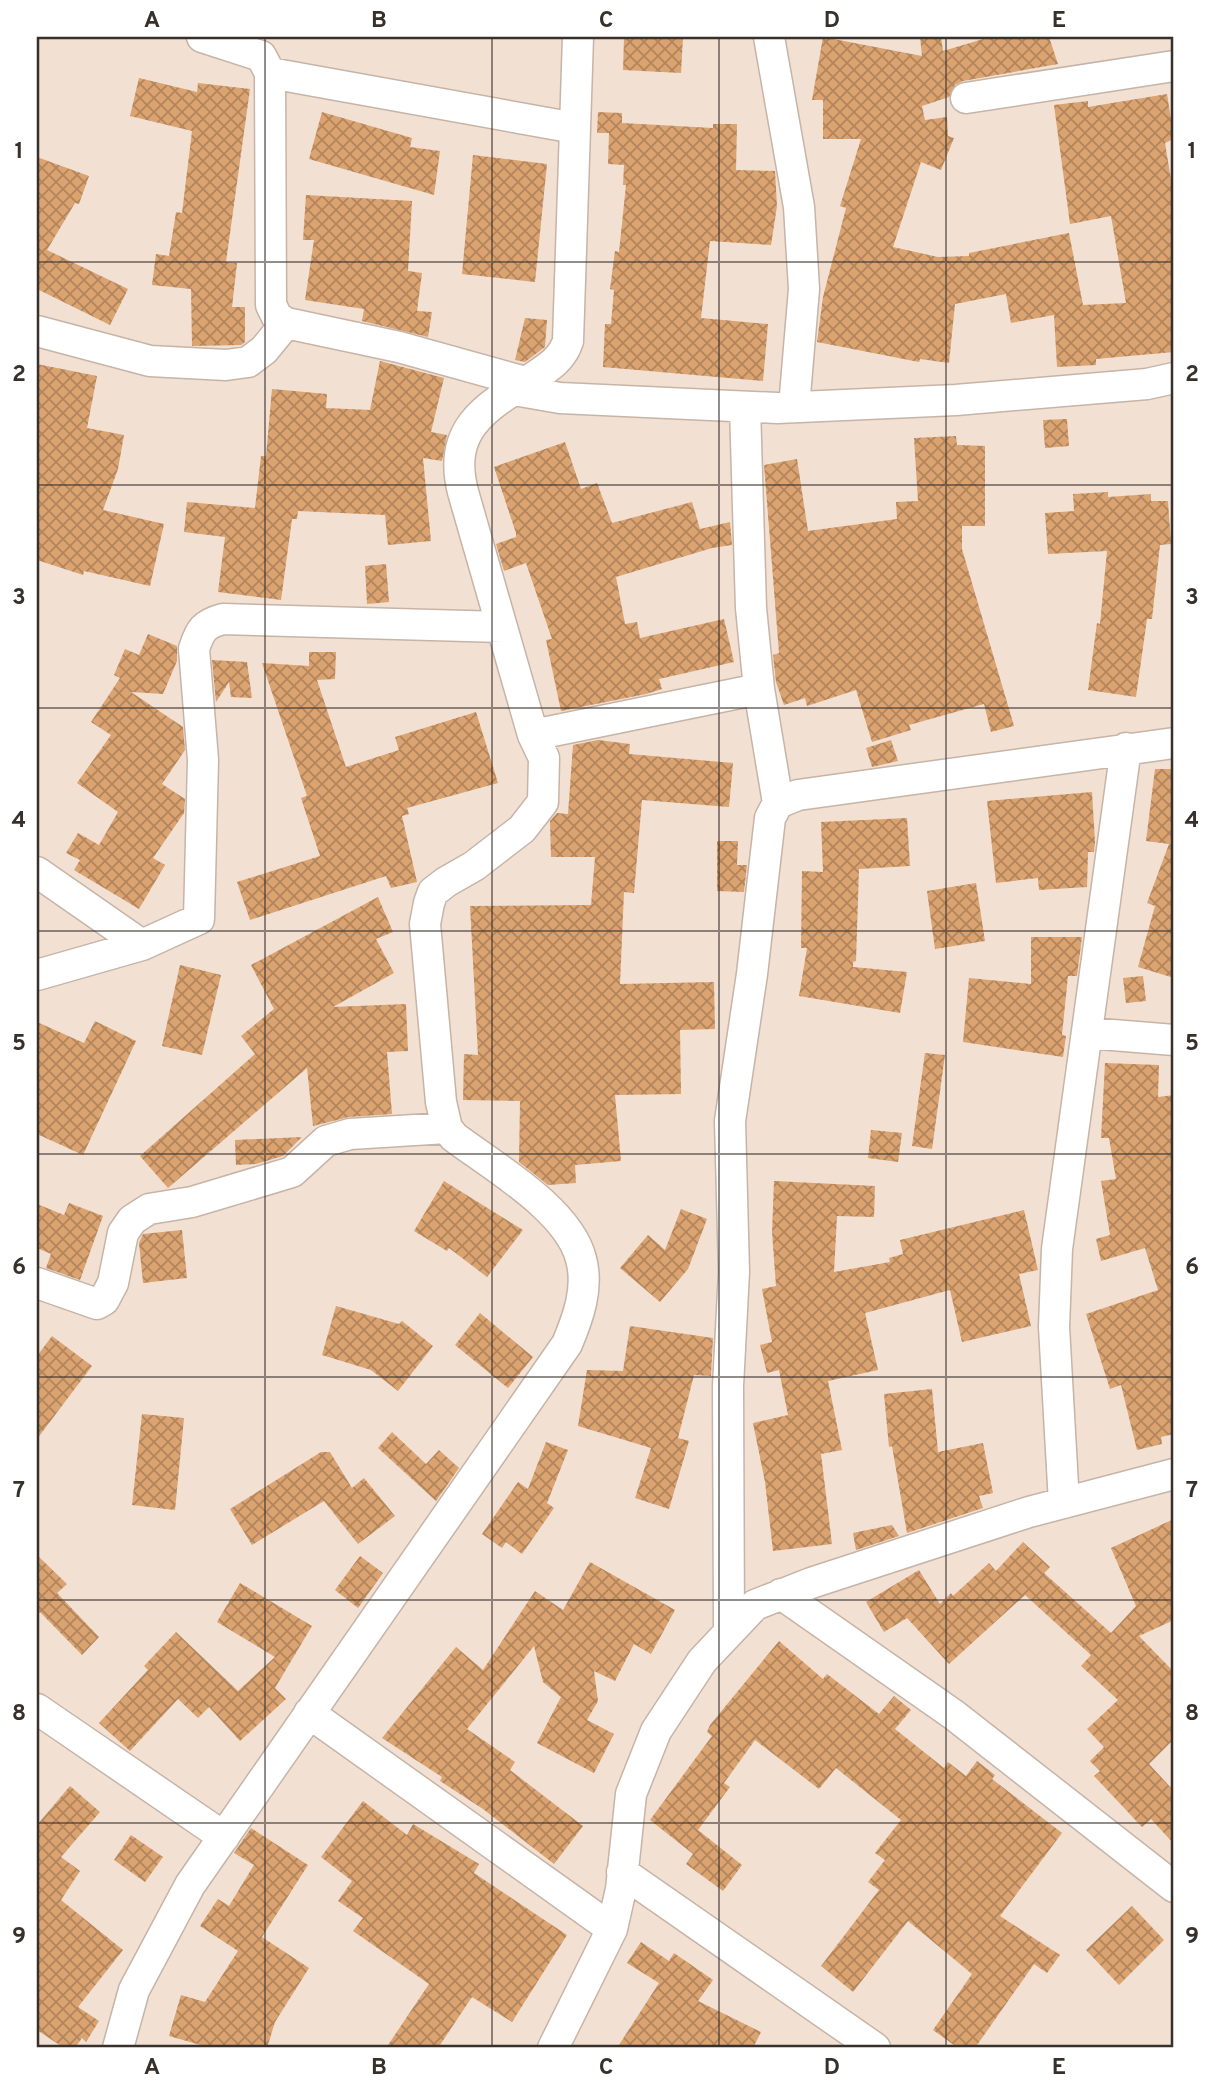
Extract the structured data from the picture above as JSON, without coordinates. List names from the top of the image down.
{
  "grid": {
    "columns": [
      "A",
      "B",
      "C",
      "D",
      "E"
    ],
    "rows": [
      "1",
      "2",
      "3",
      "4",
      "5",
      "6",
      "7",
      "8",
      "9"
    ]
  }
}
